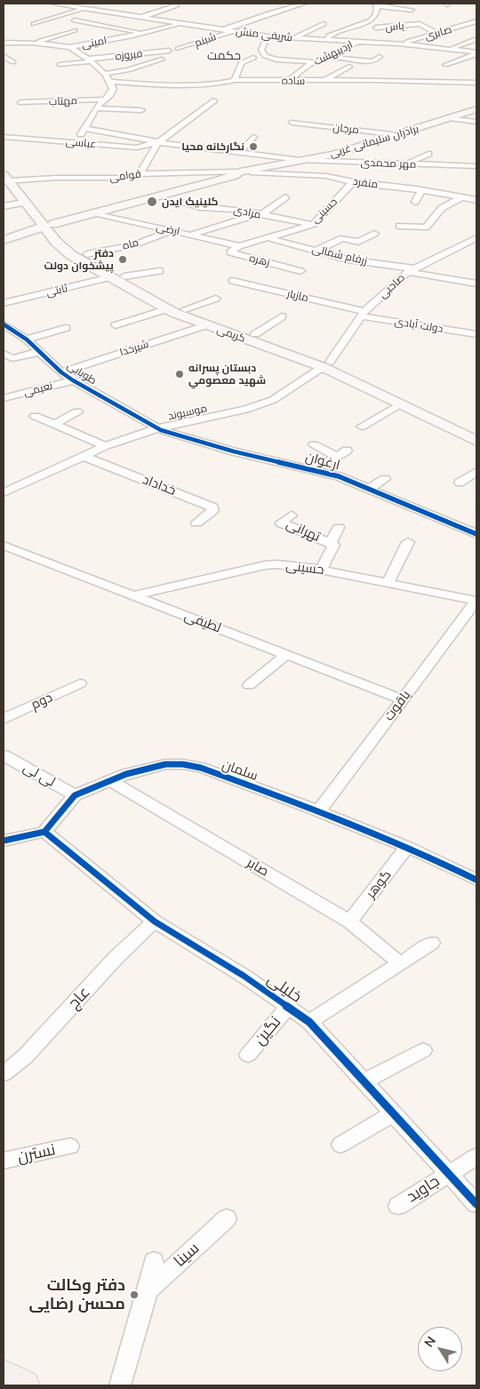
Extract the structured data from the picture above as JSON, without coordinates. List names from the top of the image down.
{
  "streets": {
    "main road": ["برادران سلیمانی غربی", "کریمی"],
    "street": [
      "یاس",
      "صابری",
      "شریفی منش",
      "شبنم",
      "امینی",
      "اردیبهشت",
      "فیروزه",
      "ساده",
      "مهتاب",
      "مرجان",
      "عباسی",
      "مهر محمدی",
      "قوامی",
      "منفرد",
      "حسینی",
      "مرادی",
      "ارضی",
      "ماه",
      "زرفام شمالی",
      "زهره",
      "صاحبی",
      "ثابتی",
      "مازیار",
      "دولت آبادی",
      "شیرخدا",
      "طوبایی",
      "نعیمی",
      "موسیوند",
      "ارغوان",
      "خداداد",
      "تهرانی",
      "لطیفی",
      "دوم",
      "یاقوت",
      "سلمان",
      "لی لی",
      "صابر",
      "گوهر",
      "خلیلی",
      "عاج",
      "نگین",
      "نسترن",
      "جاوید",
      "سینا"
    ]
  },
  "crossings": [
    ["یاس", "صابری"],
    ["صابری", "شریفی منش"],
    ["شریفی منش", "شبنم"],
    ["شریفی منش", "امینی"],
    ["شریفی منش", "اردیبهشت"],
    ["اردیبهشت", "ساده"],
    ["مرجان", "برادران سلیمانی غربی"],
    ["برادران سلیمانی غربی", "مهر محمدی"],
    ["برادران سلیمانی غربی", "قوامی"],
    ["برادران سلیمانی غربی", "منفرد"],
    ["برادران سلیمانی غربی", "ارضی"],
    ["برادران سلیمانی غربی", "کریمی"],
    ["قوامی", "کریمی"],
    ["منفرد", "حسینی"],
    ["حسینی", "مرادی"],
    ["حسینی", "ارضی"],
    ["حسینی", "زرفام شمالی"],
    ["حسینی", "زهره"],
    ["حسینی", "تهرانی"],
    ["حسینی", "لطیفی"],
    ["حسینی", "یاقوت"],
    ["ارضی", "ماه"],
    ["ارضی", "زهره"],
    ["ماه", "کریمی"],
    ["زرفام شمالی", "صاحبی"],
    ["صاحبی", "مازیار"],
    ["صاحبی", "دولت آبادی"],
    ["صاحبی", "کریمی"],
    ["صاحبی", "موسیوند"],
    ["ثابتی", "کریمی"],
    ["مازیار", "دولت آبادی"],
    ["کریمی", "شیرخدا"],
    ["کریمی", "موسیوند"],
    ["شیرخدا", "طوبایی"],
    ["طوبایی", "نعیمی"],
    ["طوبایی", "موسیوند"],
    ["طوبایی", "ارغوان"],
    ["موسیوند", "ارغوان"],
    ["موسیوند", "خداداد"],
    ["لطیفی", "یاقوت"],
    ["یاقوت", "سلمان"],
    ["سلمان", "لی لی"],
    ["سلمان", "صابر"],
    ["سلمان", "گوهر"],
    ["سلمان", "خلیلی"],
    ["صابر", "گوهر"],
    ["خلیلی", "عاج"],
    ["خلیلی", "نگین"],
    ["خلیلی", "جاوید"]
  ],
  "districts": ["حکمت"],
  "places": [
    "نگارخانه محیا",
    "کلینیک ایدن",
    "دفتر پیشخوان دولت",
    "دبستان پسرانه شهيد معصومي",
    "دفتر وکالت محسن رضایی"
  ],
  "north": "top left"
}
